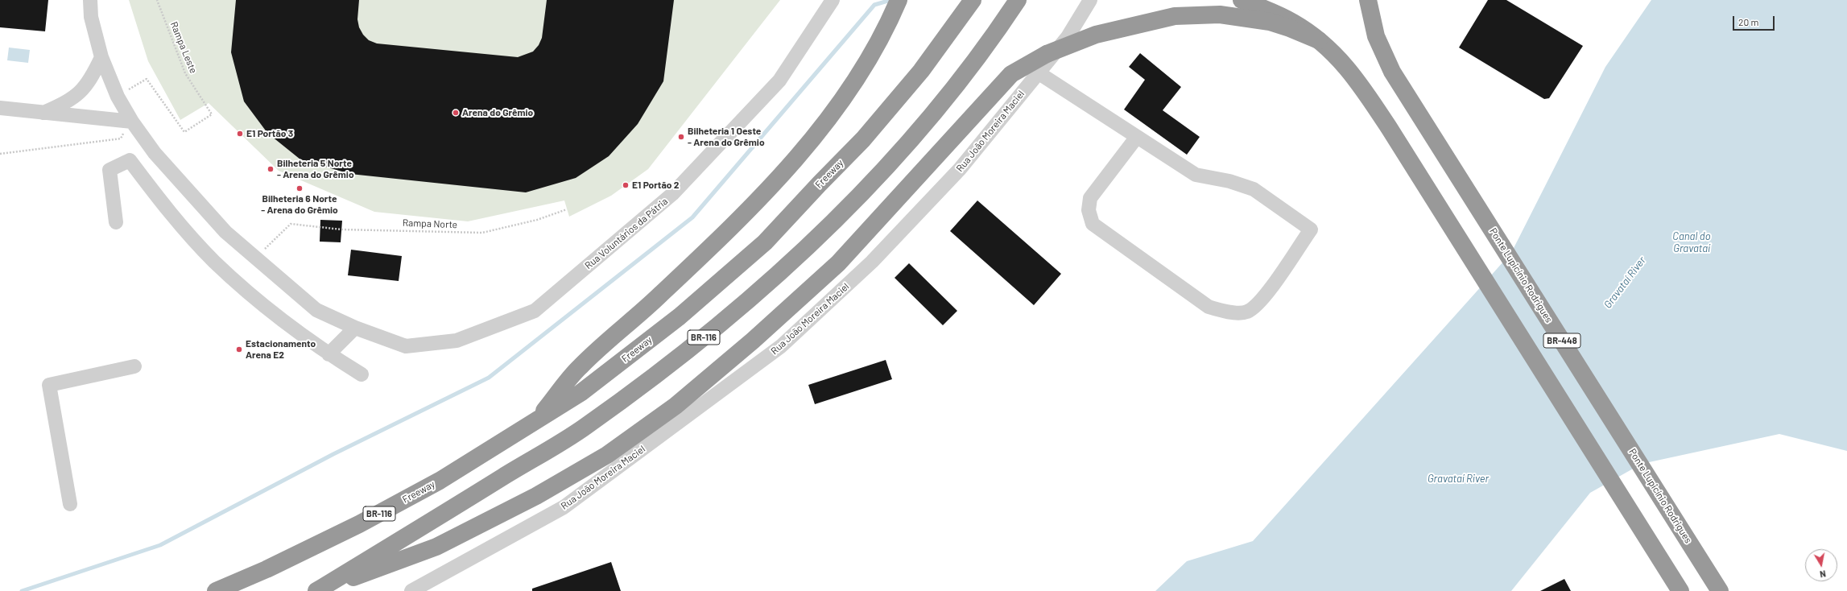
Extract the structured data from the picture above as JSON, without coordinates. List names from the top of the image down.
{
  "streets": {
    "highway": [
      "Freeway",
      "Ponte Lupicínio Rodrigues",
      "BR-116",
      "BR-448"
    ],
    "street": ["Rua João Moreira Maciel", "Rua Voluntários da Pátria"],
    "path": ["Rampa Leste", "Rampa Norte"]
  },
  "crossings": [
    ["Rampa Leste", "Rua Voluntários da Pátria"],
    ["Rampa Norte", "Rua Voluntários da Pátria"]
  ],
  "water": ["Canal do Gravataí", "Gravataí River"],
  "places": [
    "Arena do Grêmio",
    "E1 Portão 3",
    "Bilheteria 1 Oeste - Arena do Grêmio",
    "Bilheteria 5 Norte - Arena do Grêmio",
    "E1 Portão 2",
    "Bilheteria 6 Norte - Arena do Grêmio",
    "Estacionamento Arena E2"
  ],
  "scale_bar": "20 m",
  "north": "bottom"
}
